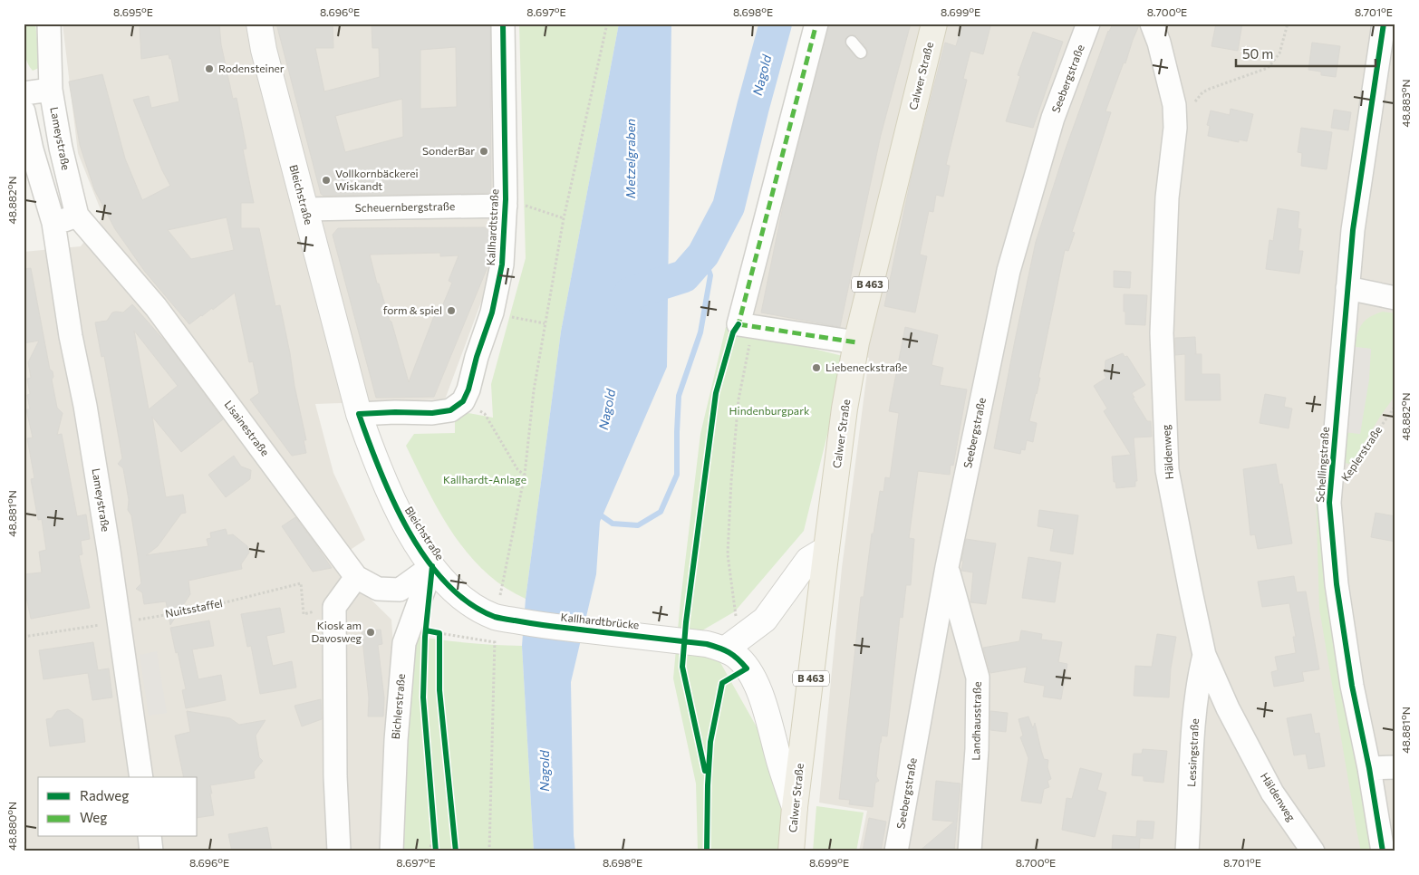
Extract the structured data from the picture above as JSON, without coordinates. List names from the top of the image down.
{
  "streets": {
    "main road": ["Calwer Straße", "B 463"],
    "street": [
      "Seebergstraße",
      "Lameystraße",
      "Bleichstraße",
      "Scheuernbergstraße",
      "Kallhardtstraße",
      "Lisainestraße",
      "Häldenweg",
      "Schellingstraße",
      "Kallhardtbrücke",
      "Bichlerstraße",
      "Landhausstraße",
      "Lessingstraße"
    ],
    "path": ["Nuitsstaffel"],
    "cycle path": ["Keplerstraße"]
  },
  "crossings": [
    ["Seebergstraße", "Landhausstraße"],
    ["Lameystraße", "Lisainestraße"],
    ["Lameystraße", "Nuitsstaffel"],
    ["Bleichstraße", "Scheuernbergstraße"],
    ["Bleichstraße", "Lisainestraße"],
    ["Bleichstraße", "Kallhardtbrücke"],
    ["Bleichstraße", "Bichlerstraße"],
    ["Scheuernbergstraße", "Kallhardtstraße"],
    ["Lisainestraße", "Bichlerstraße"],
    ["Häldenweg", "Lessingstraße"]
  ],
  "water": ["Nagold", "Metzelgraben"],
  "parks": ["Hindenburgpark", "Kallhardt-Anlage"],
  "places": [
    "Rodensteiner",
    "SonderBar",
    "Vollkornbäckerei Wiskandt",
    "form & spiel",
    "Liebeneckstraße",
    "Kiosk am Davosweg"
  ],
  "legend": ["Radweg", "Weg"],
  "scale_bar": "50 m",
  "coordinates": [
    "8.695°E",
    "8.696°E",
    "8.697°E",
    "8.698°E",
    "8.699°E",
    "8.700°E",
    "8.701°E",
    "48.883°N",
    "48.882°N",
    "48.881°N",
    "48.880°N"
  ]
}
